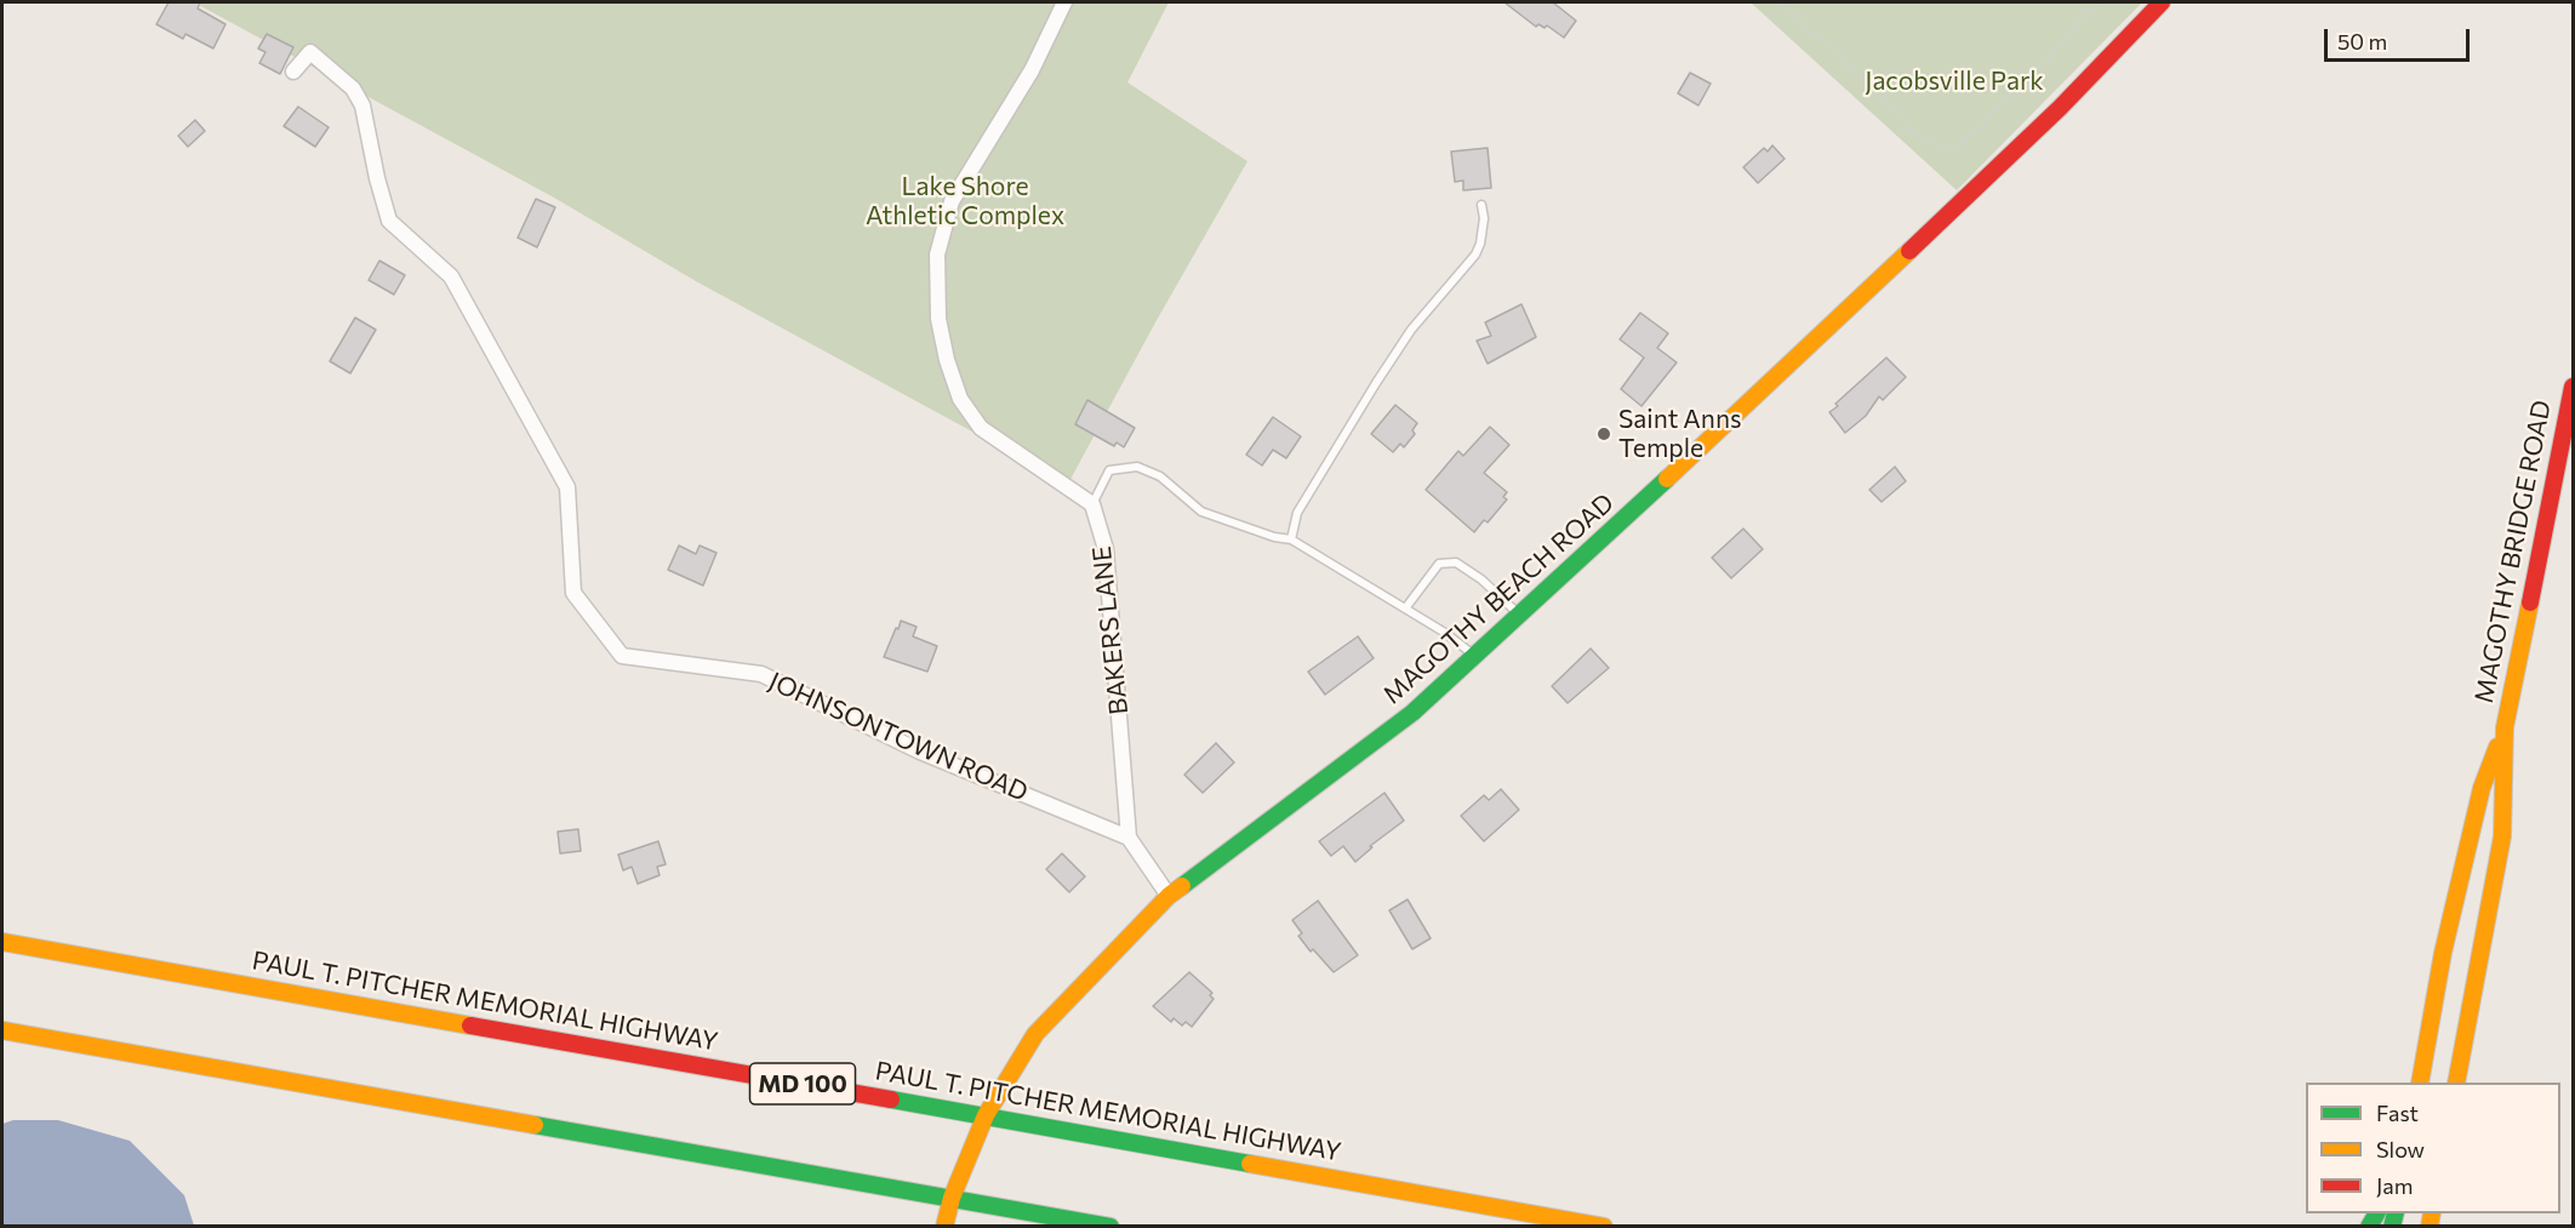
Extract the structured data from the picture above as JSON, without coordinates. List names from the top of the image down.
{
  "streets": {
    "main road": [
      "MAGOTHY BRIDGE ROAD",
      "MAGOTHY BEACH ROAD",
      "PAUL T. PITCHER MEMORIAL HIGHWAY",
      "MD 100"
    ],
    "street": ["BAKERS LANE", "JOHNSONTOWN ROAD"]
  },
  "crossings": [
    ["MAGOTHY BEACH ROAD", "PAUL T. PITCHER MEMORIAL HIGHWAY"],
    ["BAKERS LANE", "JOHNSONTOWN ROAD"]
  ],
  "parks": ["Jacobsville Park", "Lake Shore Athletic Complex"],
  "places": ["Saint Anns Temple"],
  "legend": ["Fast", "Slow", "Jam"],
  "scale_bar": "50 m"
}
